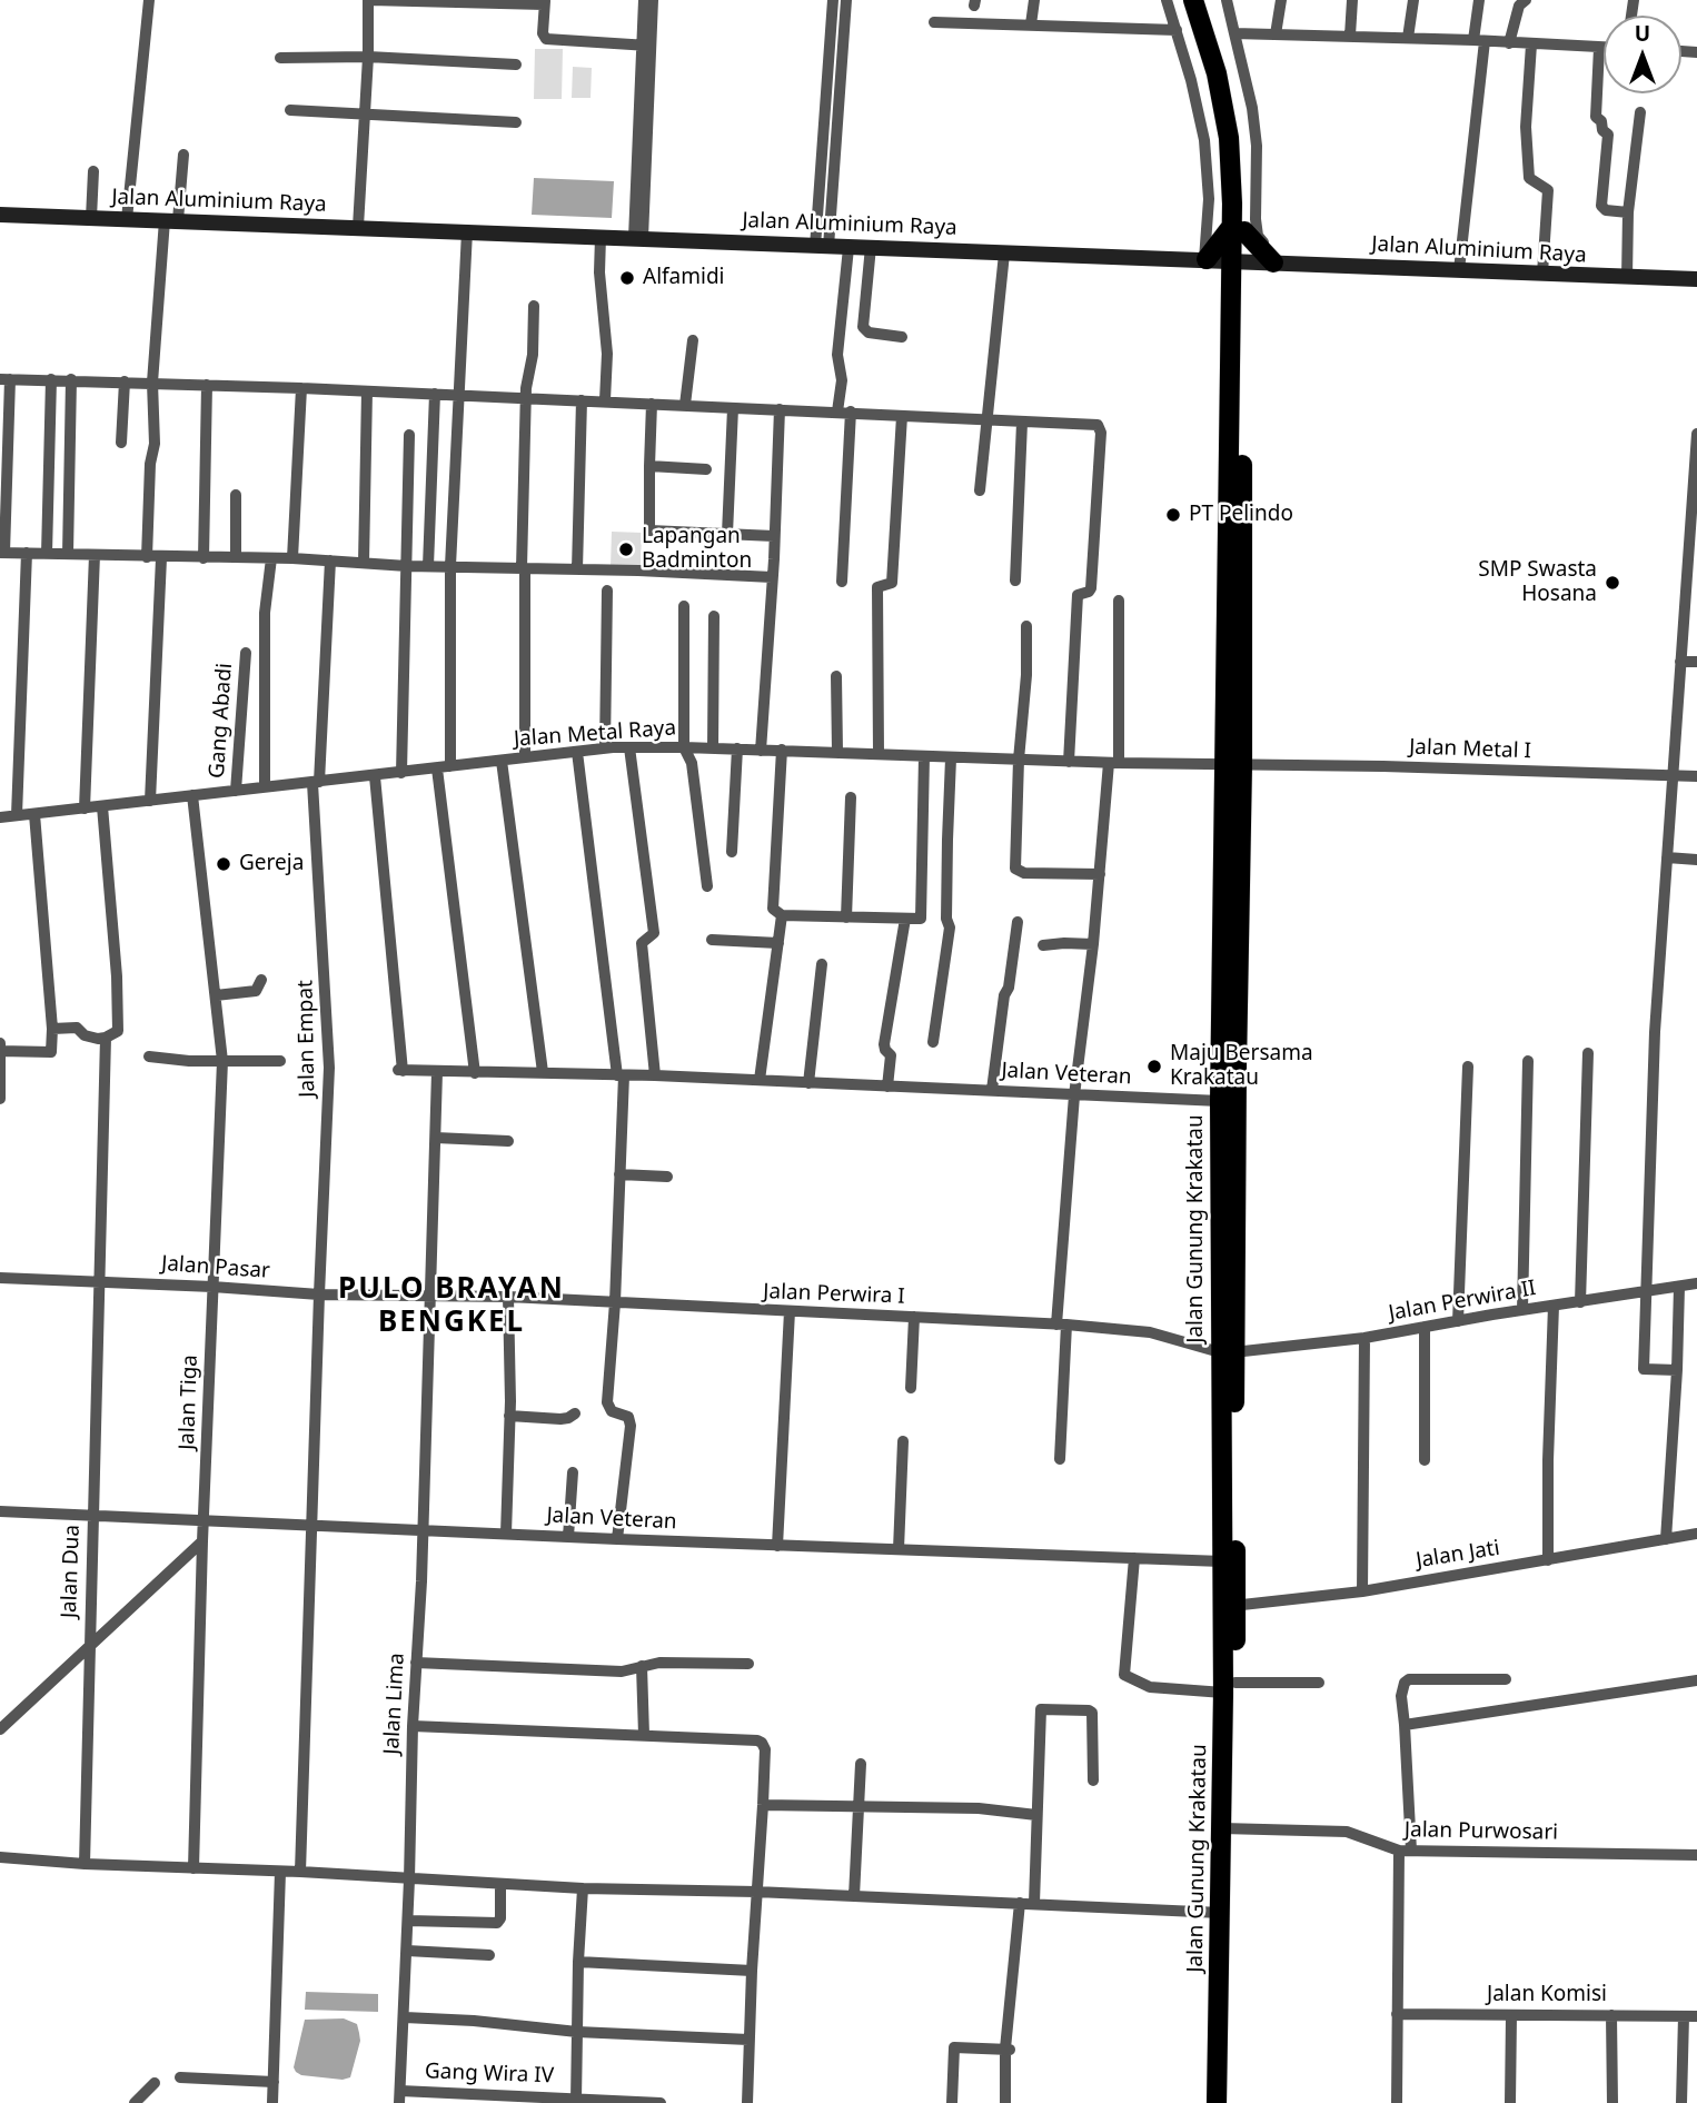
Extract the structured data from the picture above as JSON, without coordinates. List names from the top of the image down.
{
  "streets": {
    "highway": ["Jalan Gunung Krakatau"],
    "main road": ["Jalan Aluminium Raya"],
    "street": [
      "Gang Abadi",
      "Jalan Metal Raya",
      "Jalan Metal I",
      "Jalan Empat",
      "Jalan Veteran",
      "Jalan Pasar",
      "Jalan Perwira I",
      "Jalan Perwira II",
      "Jalan Tiga",
      "Jalan Jati",
      "Jalan Dua",
      "Jalan Lima",
      "Jalan Purwosari",
      "Jalan Komisi",
      "Gang Wira IV"
    ]
  },
  "crossings": [
    ["Jalan Aluminium Raya", "Jalan Gunung Krakatau"],
    ["Gang Abadi", "Jalan Metal Raya"],
    ["Jalan Metal Raya", "Jalan Metal I"],
    ["Jalan Metal Raya", "Jalan Empat"],
    ["Jalan Metal Raya", "Jalan Veteran"],
    ["Jalan Metal Raya", "Jalan Gunung Krakatau"],
    ["Jalan Metal Raya", "Jalan Tiga"],
    ["Jalan Metal Raya", "Jalan Dua"],
    ["Jalan Metal I", "Jalan Gunung Krakatau"],
    ["Jalan Empat", "Jalan Veteran"],
    ["Jalan Empat", "Jalan Pasar"],
    ["Jalan Veteran", "Jalan Gunung Krakatau"],
    ["Jalan Veteran", "Jalan Tiga"],
    ["Jalan Veteran", "Jalan Dua"],
    ["Jalan Veteran", "Jalan Lima"],
    ["Jalan Gunung Krakatau", "Jalan Perwira I"],
    ["Jalan Gunung Krakatau", "Jalan Perwira II"],
    ["Jalan Gunung Krakatau", "Jalan Jati"],
    ["Jalan Gunung Krakatau", "Jalan Purwosari"],
    ["Jalan Pasar", "Jalan Perwira I"],
    ["Jalan Pasar", "Jalan Tiga"],
    ["Jalan Pasar", "Jalan Dua"],
    ["Jalan Pasar", "Jalan Lima"],
    ["Jalan Perwira I", "Jalan Perwira II"],
    ["Jalan Perwira I", "Jalan Lima"],
    ["Jalan Lima", "Gang Wira IV"]
  ],
  "districts": ["PULO BRAYAN BENGKEL"],
  "places": [
    "Alfamidi",
    "PT Pelindo",
    "Lapangan Badminton",
    "SMP Swasta Hosana",
    "Gereja",
    "Maju Bersama Krakatau"
  ],
  "north": "top"
}
